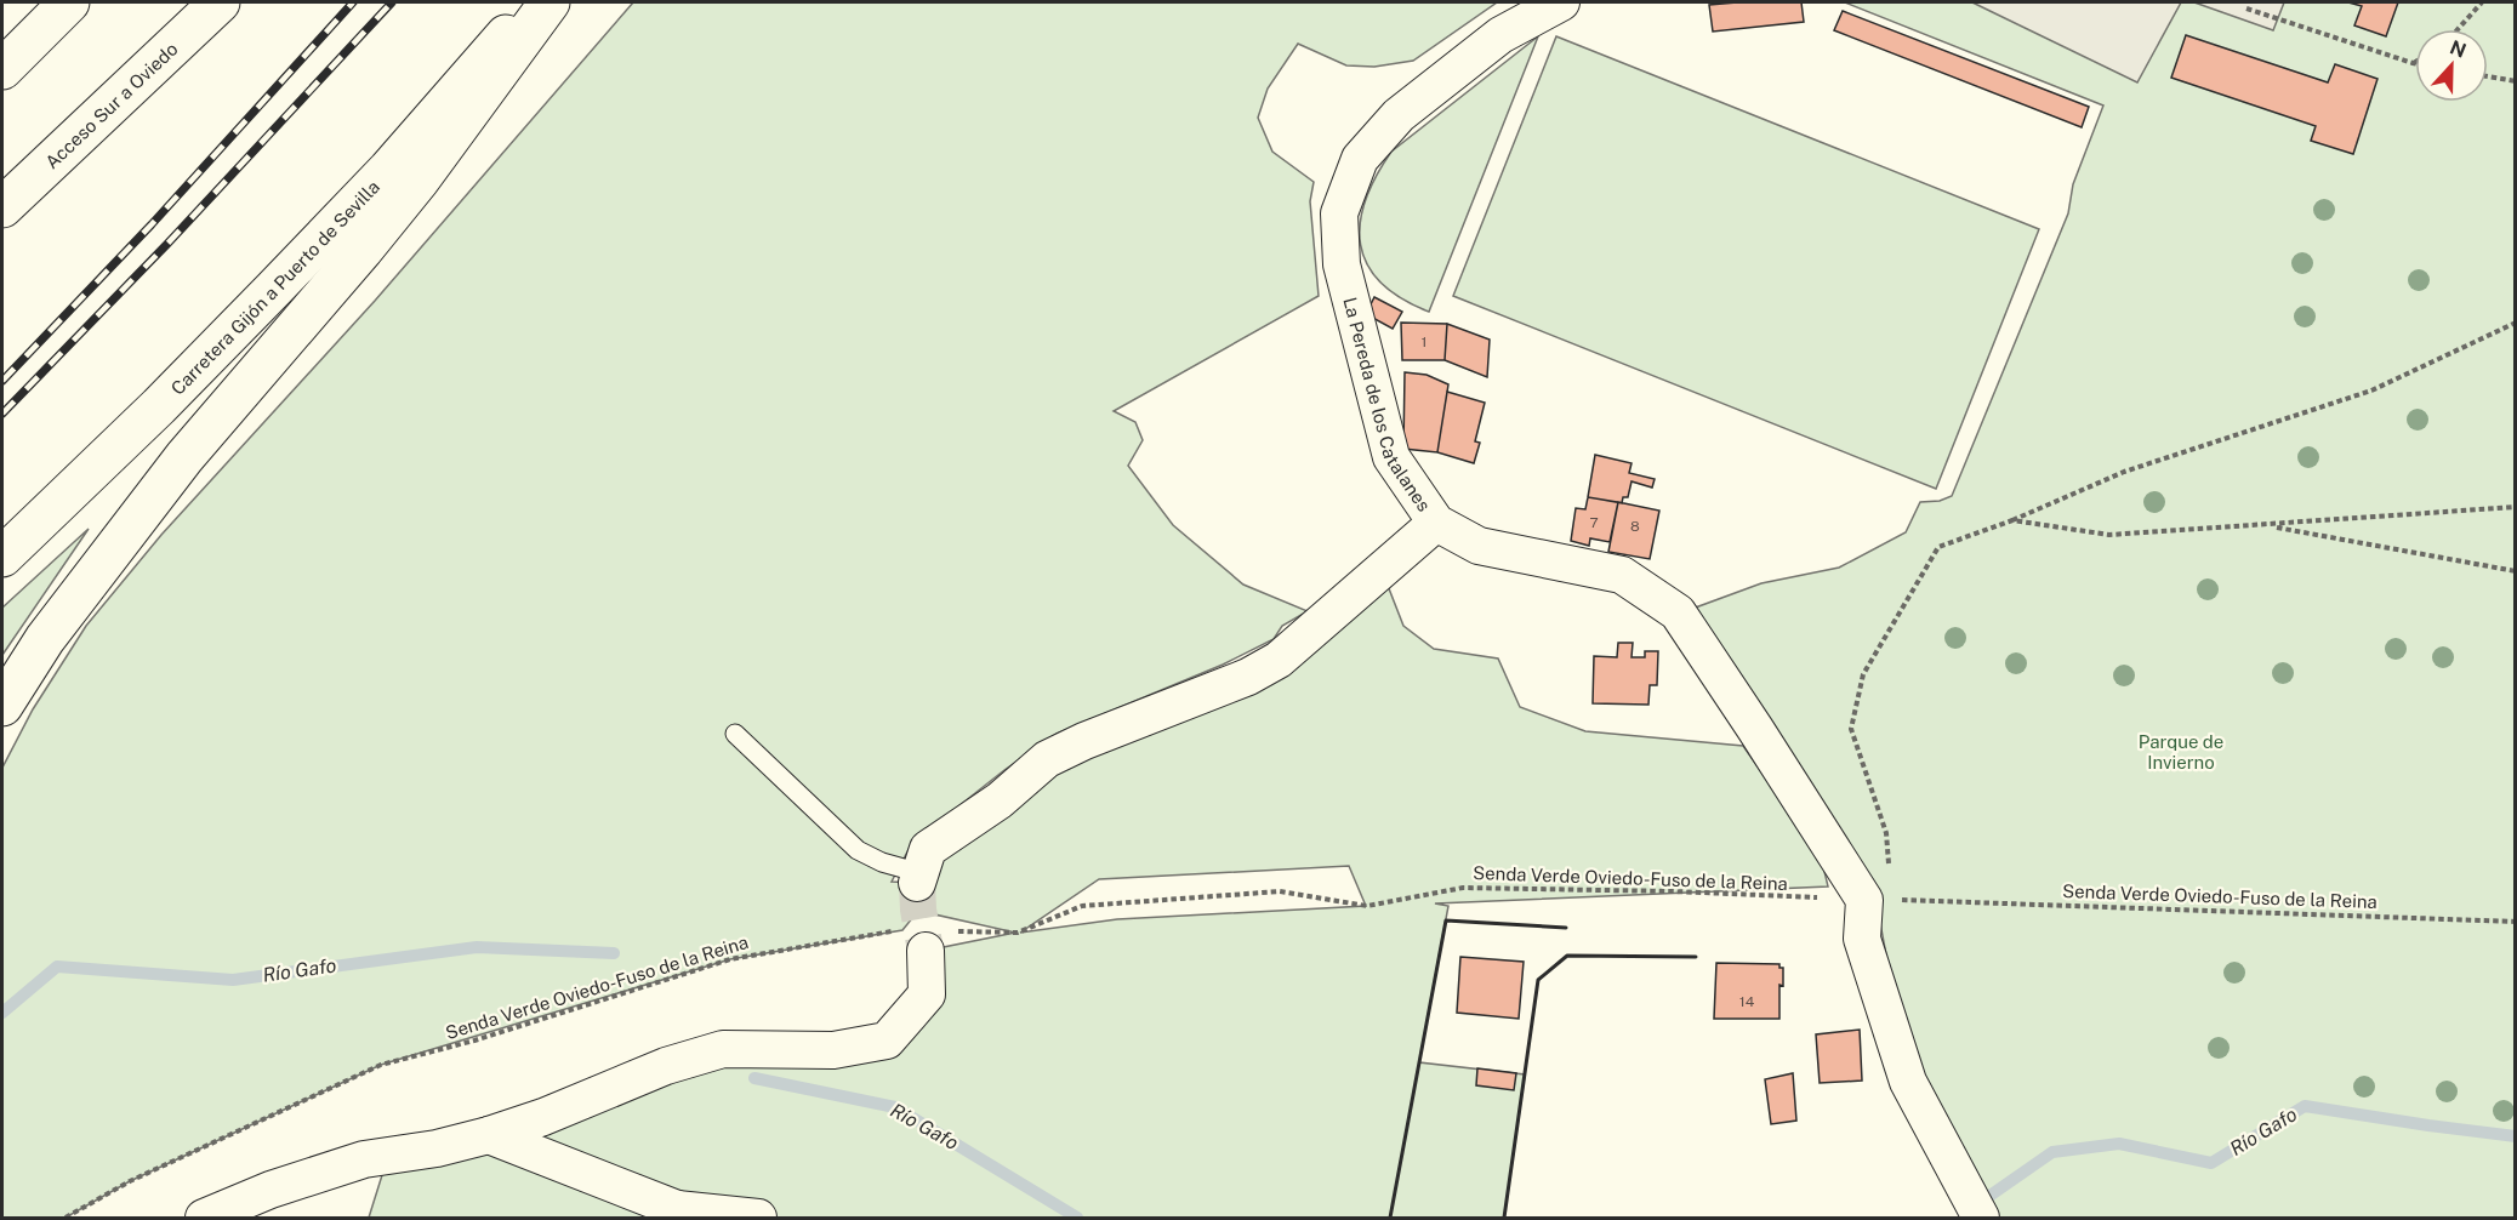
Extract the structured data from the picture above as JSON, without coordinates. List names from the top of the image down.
{
  "streets": {
    "highway": ["Acceso Sur a Oviedo", "Carretera Gijón a Puerto de Sevilla"],
    "street": ["La Pereda de los Catalanes"],
    "path": ["Senda Verde Oviedo-Fuso de la Reina"]
  },
  "crossings": [
    ["La Pereda de los Catalanes", "Senda Verde Oviedo-Fuso de la Reina"]
  ],
  "water": ["Río Gafo"],
  "parks": ["Parque de Invierno"],
  "house_numbers": [
    "1",
    "7",
    "8",
    "14"
  ],
  "north": "top"
}
